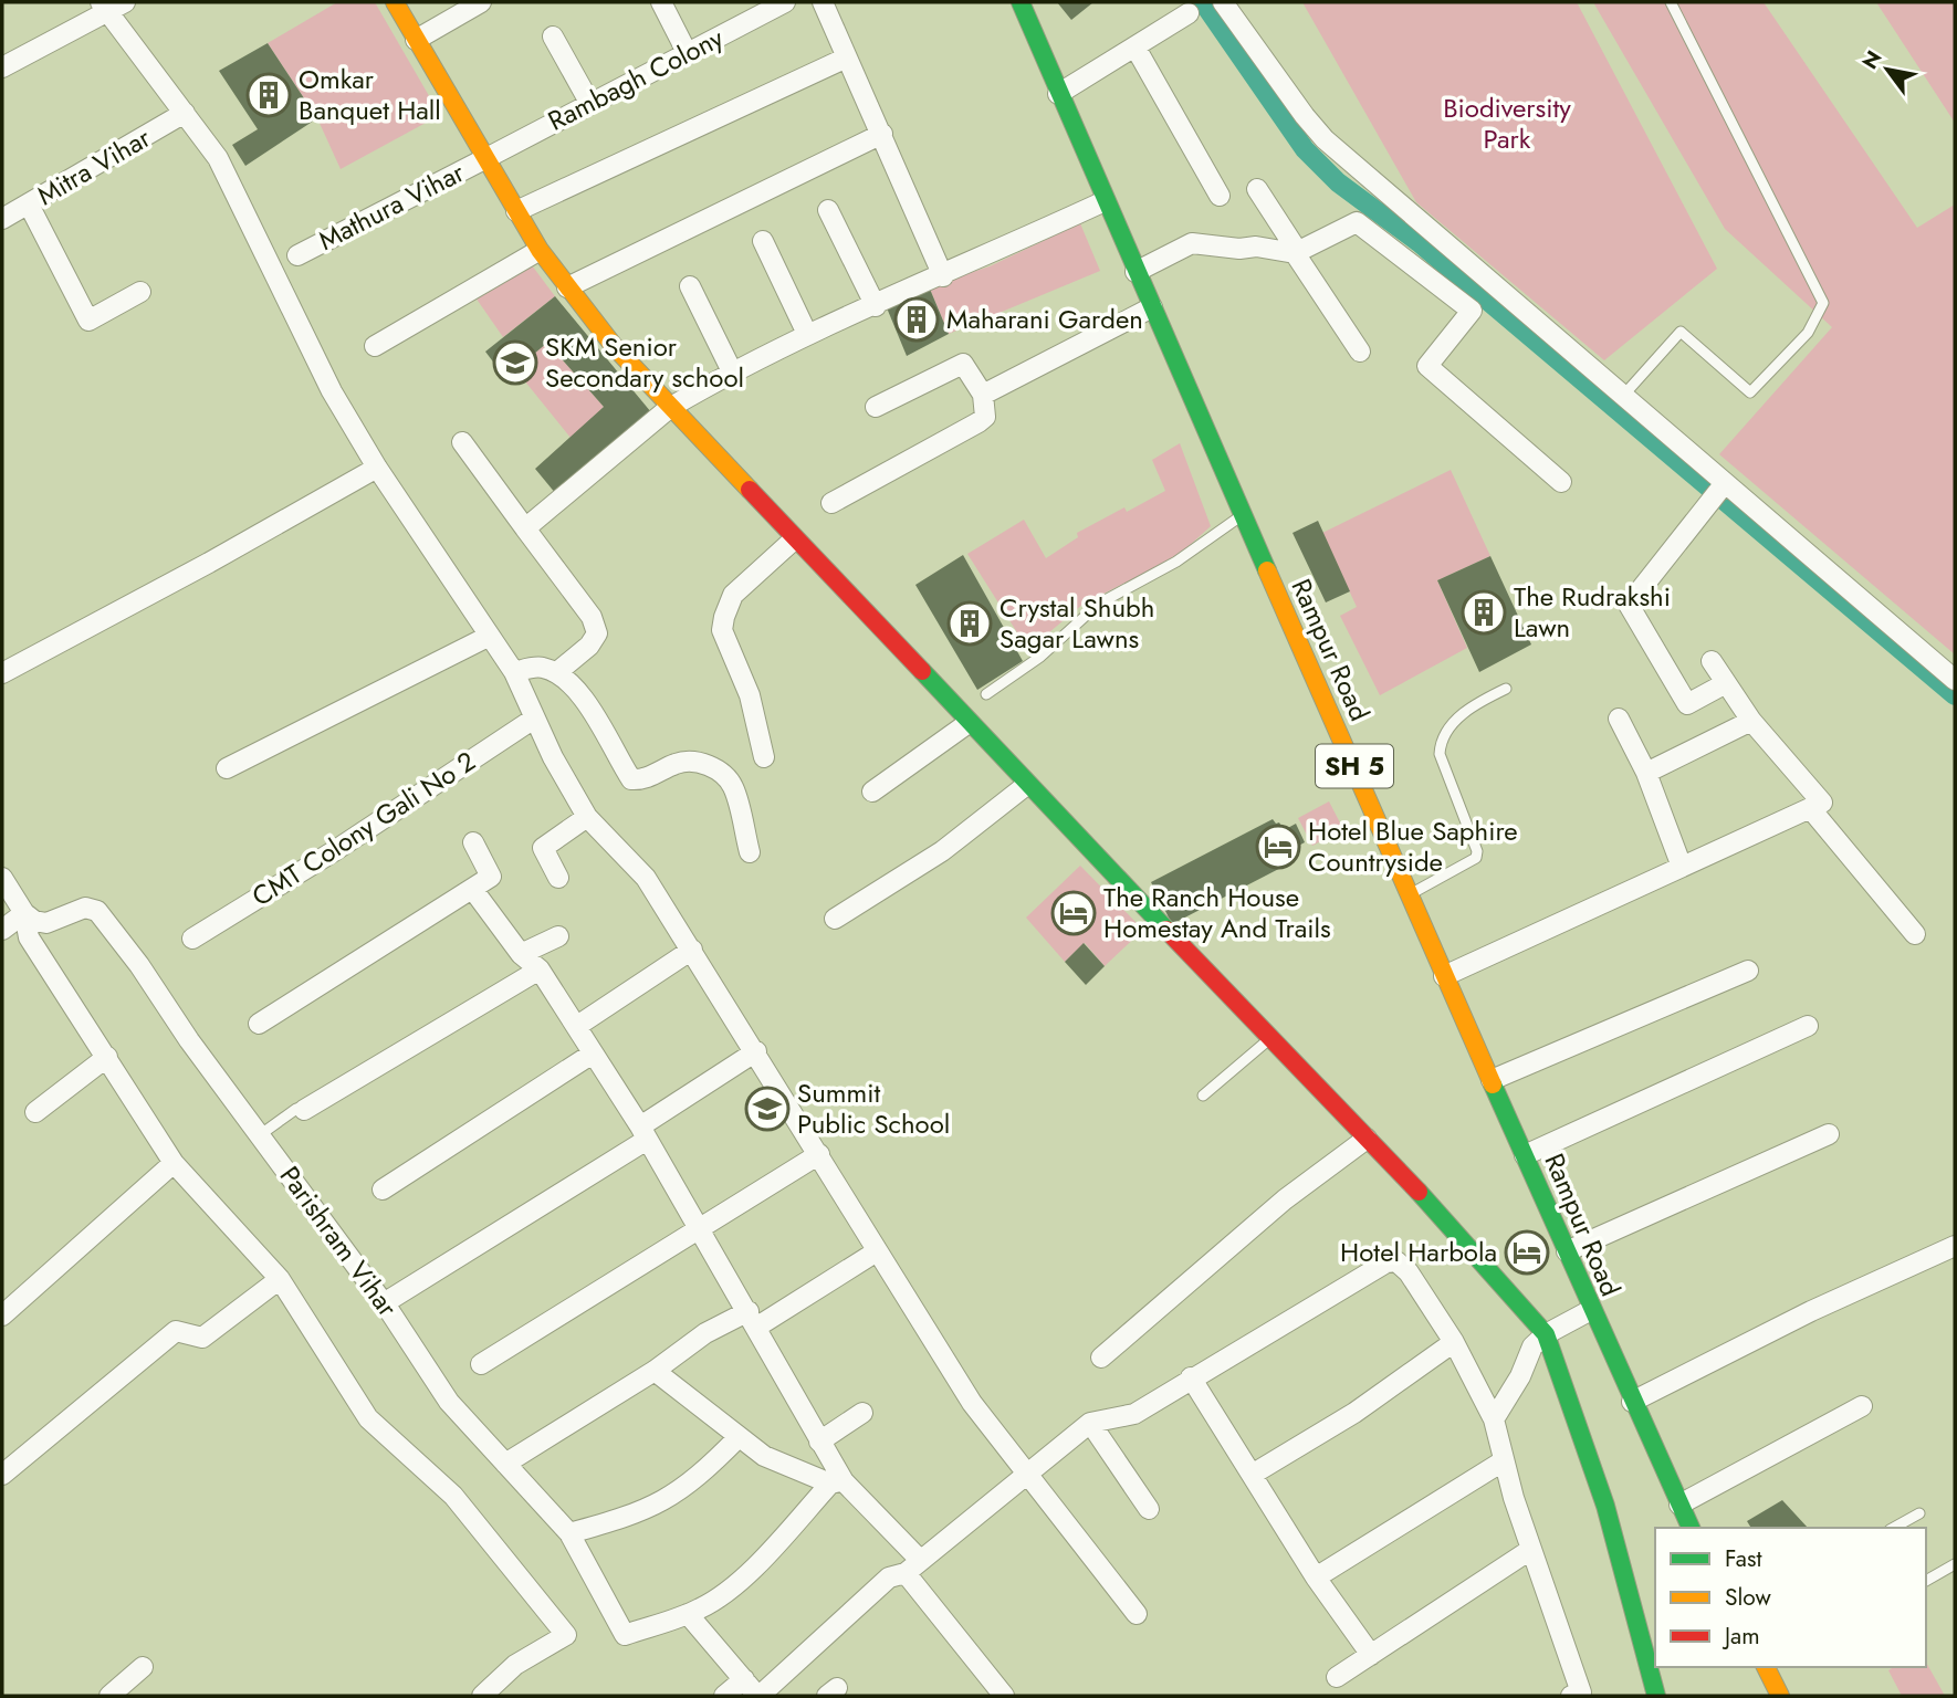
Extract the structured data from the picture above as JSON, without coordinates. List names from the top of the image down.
{
  "streets": {
    "street": [
      "Rambagh Colony",
      "Mitra Vihar",
      "Mathura Vihar",
      "Rampur Road",
      "SH 5",
      "CMT Colony Gali No 2",
      "Parishram Vihar"
    ]
  },
  "crossings": [
    ["Rambagh Colony", "Mathura Vihar"]
  ],
  "parks": ["Biodiversity Park"],
  "places": {
    "building": [
      "Omkar Banquet Hall",
      "Maharani Garden",
      "The Rudrakshi Lawn",
      "Crystal Shubh Sagar Lawns"
    ],
    "school or university": ["SKM Senior Secondary school", "Summit Public School"],
    "hotel": ["Hotel Blue Saphire Countryside", "The Ranch House Homestay And Trails", "Hotel Harbola"]
  },
  "legend": ["Fast", "Slow", "Jam"],
  "north": "top left"
}
